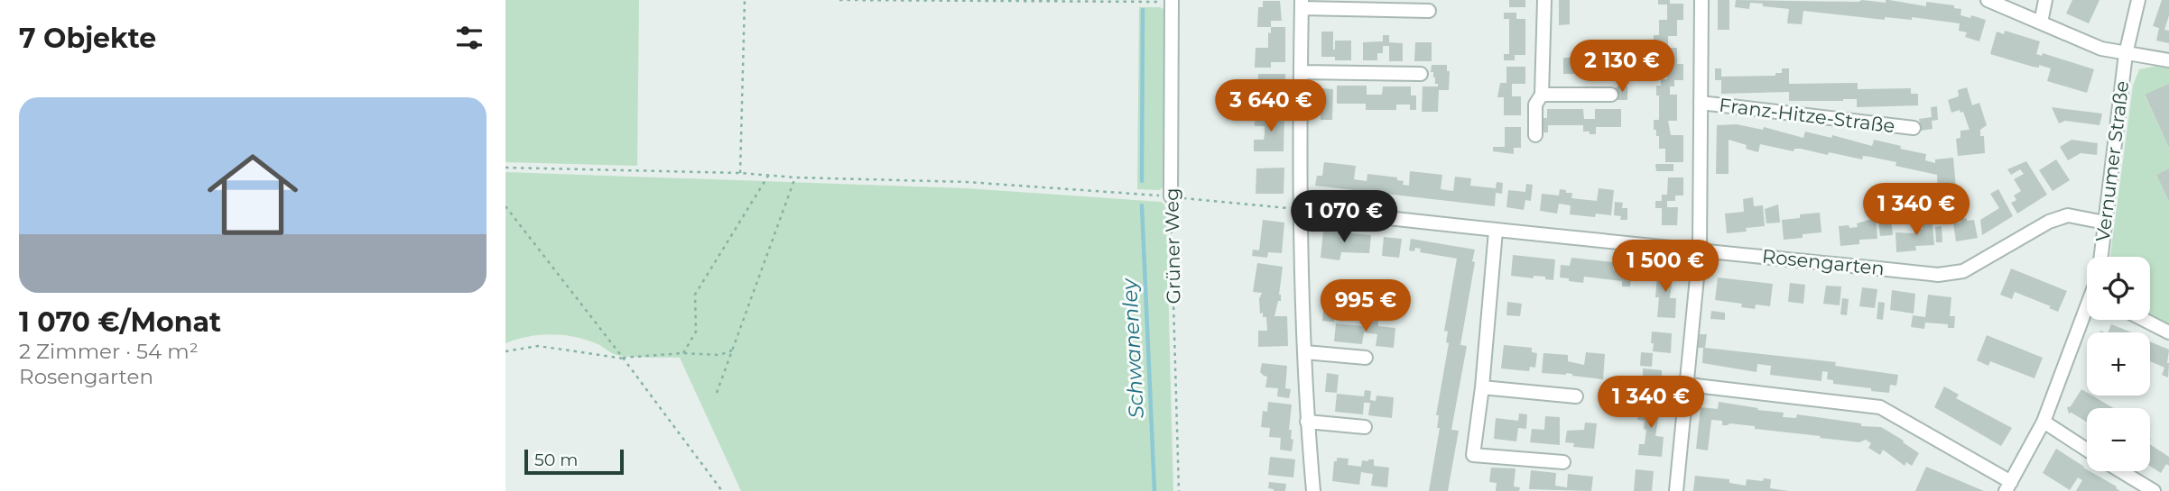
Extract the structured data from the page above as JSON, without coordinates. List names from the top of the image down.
{
  "streets": {
    "street": [
      "Franz-Hitze-Straße",
      "Vernumer Straße",
      "Grüner Weg",
      "Rosengarten"
    ]
  },
  "crossings": [
    ["Vernumer Straße", "Rosengarten"]
  ],
  "water": ["Schwanenley"],
  "scale_bar": "50 m",
  "page": {
    "heading": "7 Objekte",
    "price": [
      "2 130 €",
      "3 640 €",
      "1 340 €",
      "1 070 €",
      "1 500 €",
      "995 €",
      "1 340 €"
    ],
    "list": [
      {
        "name": "1 070 €/Monat",
        "note": "2 Zimmer · 54 m² · Rosengarten"
      }
    ],
    "map_buttons": ["+", "−"],
    "scale": "50 m"
  }
}
